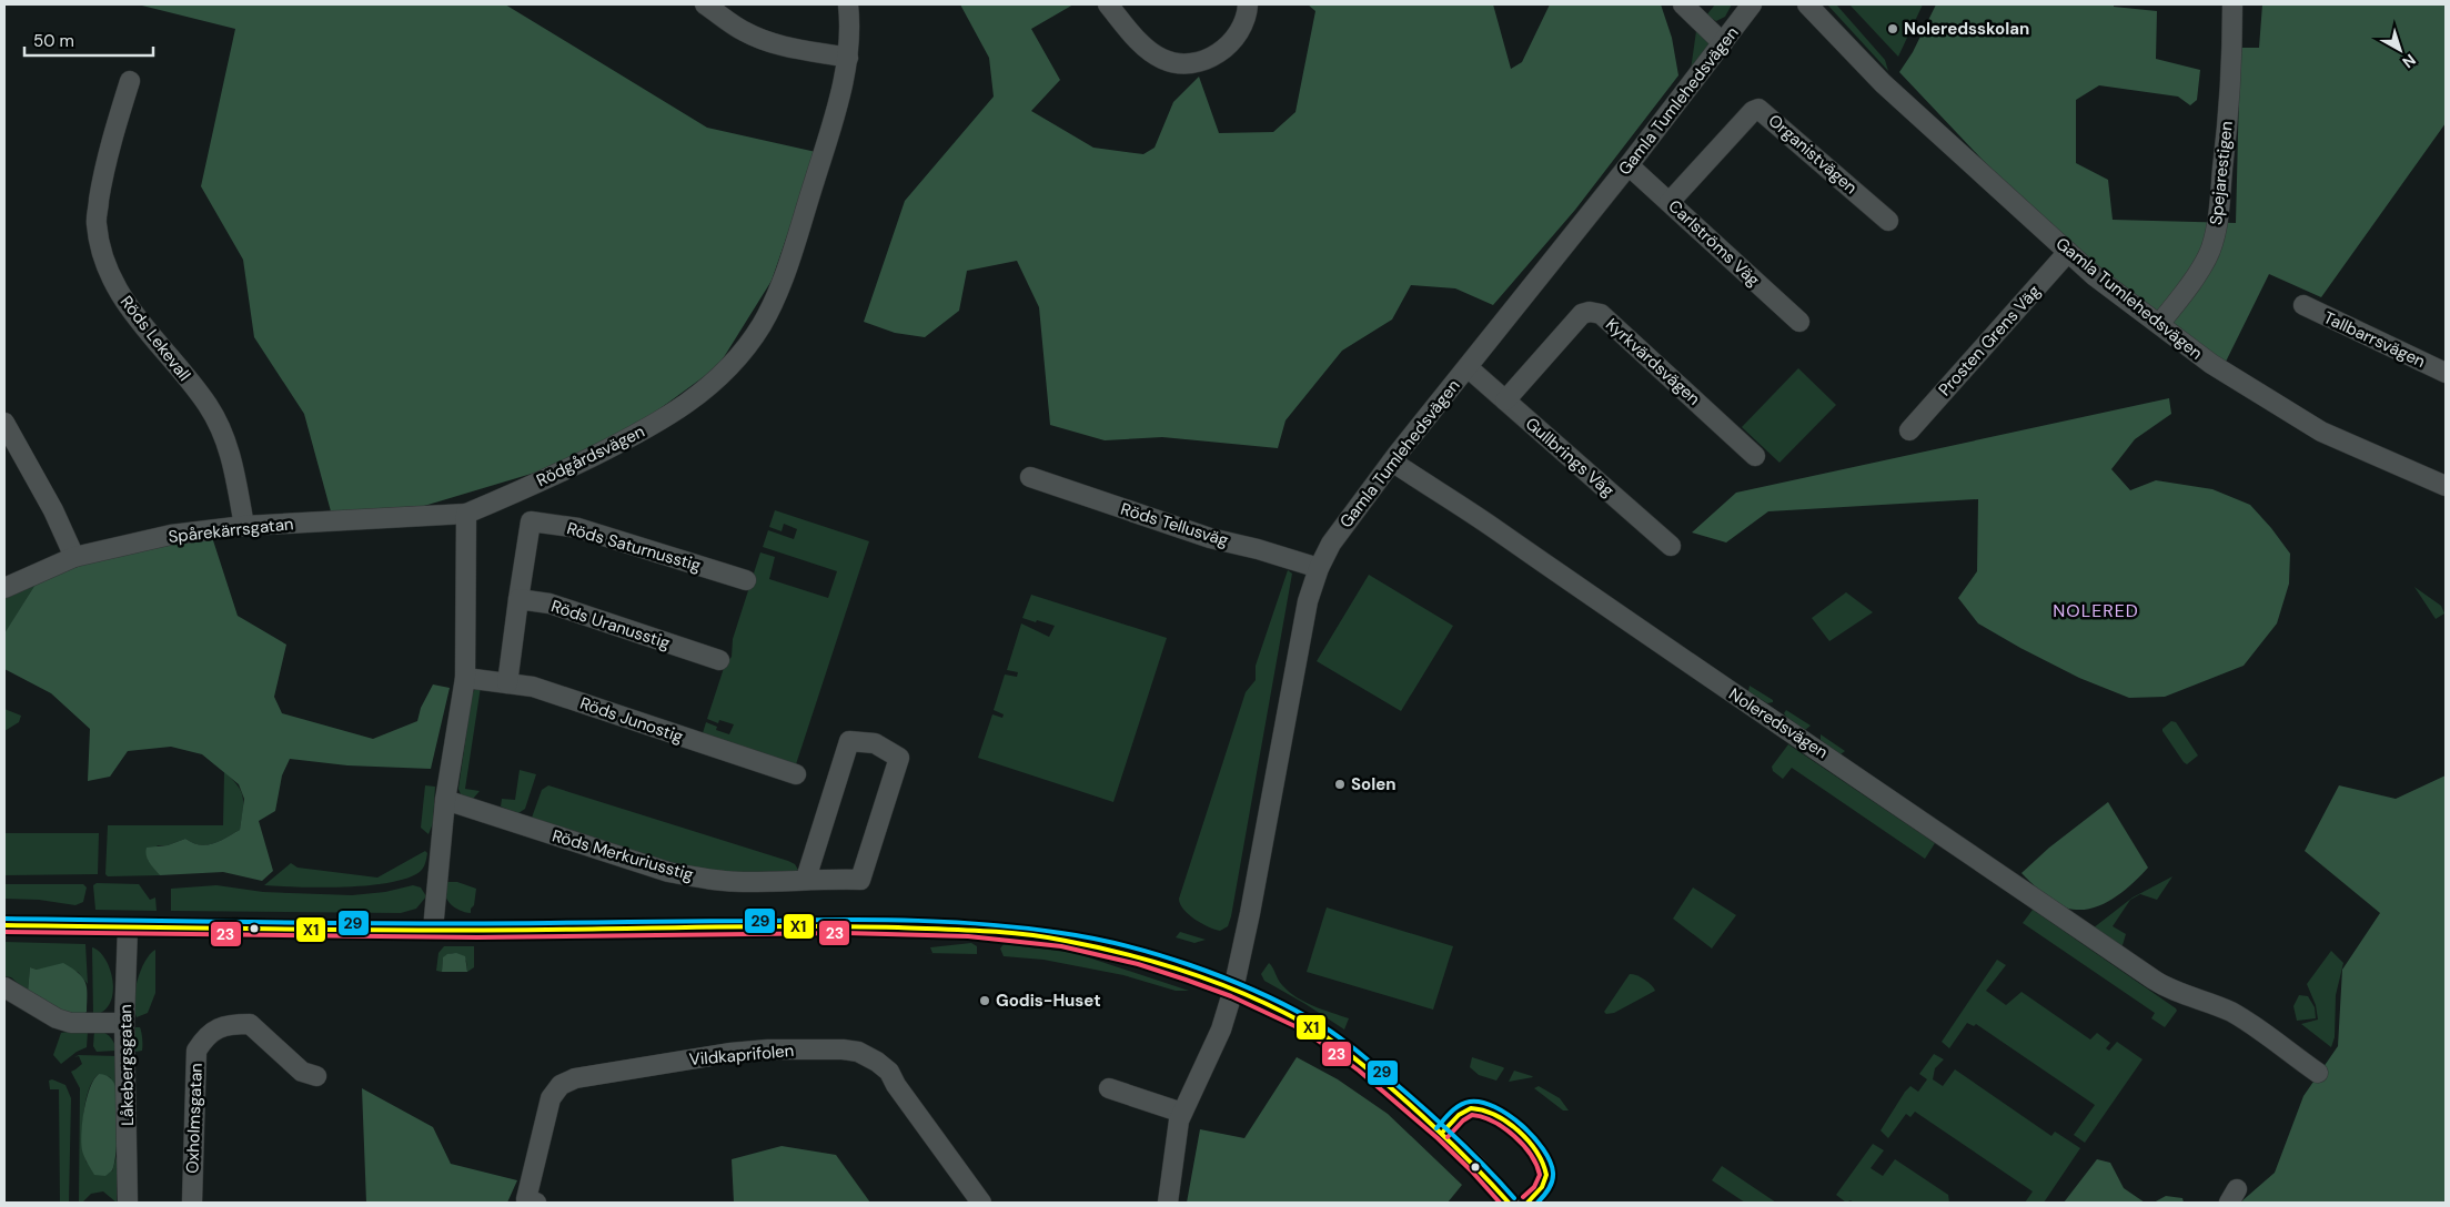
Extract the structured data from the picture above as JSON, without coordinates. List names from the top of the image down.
{
  "streets": {
    "street": [
      "Gamla Tumlehedsvägen",
      "Organistvägen",
      "Spejarestigen",
      "Carlströms Väg",
      "Röds Lekevall",
      "Tallbarrsvägen",
      "Prosten Grens Väg",
      "Kyrkvärdsvägen",
      "Rödgårdsvägen",
      "Gullbrings Väg",
      "Röds Tellusväg",
      "Spårekärrsgatan",
      "Röds Saturnusstig",
      "Röds Uranusstig",
      "Röds Junostig",
      "Noleredsvägen",
      "Röds Merkuriusstig",
      "Vildkaprifolen",
      "Låkebergsgatan",
      "Oxholmsgatan"
    ]
  },
  "crossings": [
    ["Gamla Tumlehedsvägen", "Spejarestigen"],
    ["Gamla Tumlehedsvägen", "Carlströms Väg"],
    ["Gamla Tumlehedsvägen", "Prosten Grens Väg"],
    ["Gamla Tumlehedsvägen", "Gullbrings Väg"],
    ["Gamla Tumlehedsvägen", "Röds Tellusväg"],
    ["Gamla Tumlehedsvägen", "Noleredsvägen"],
    ["Organistvägen", "Carlströms Väg"],
    ["Röds Lekevall", "Spårekärrsgatan"],
    ["Kyrkvärdsvägen", "Gullbrings Väg"],
    ["Rödgårdsvägen", "Spårekärrsgatan"],
    ["Röds Saturnusstig", "Röds Uranusstig"]
  ],
  "districts": ["NOLERED"],
  "places": ["Noleredsskolan", "Solen", "Godis-Huset"],
  "lines": ["transit line 29", "transit line X1", "transit line 23"],
  "scale_bar": "50 m",
  "north": "bottom right"
}
